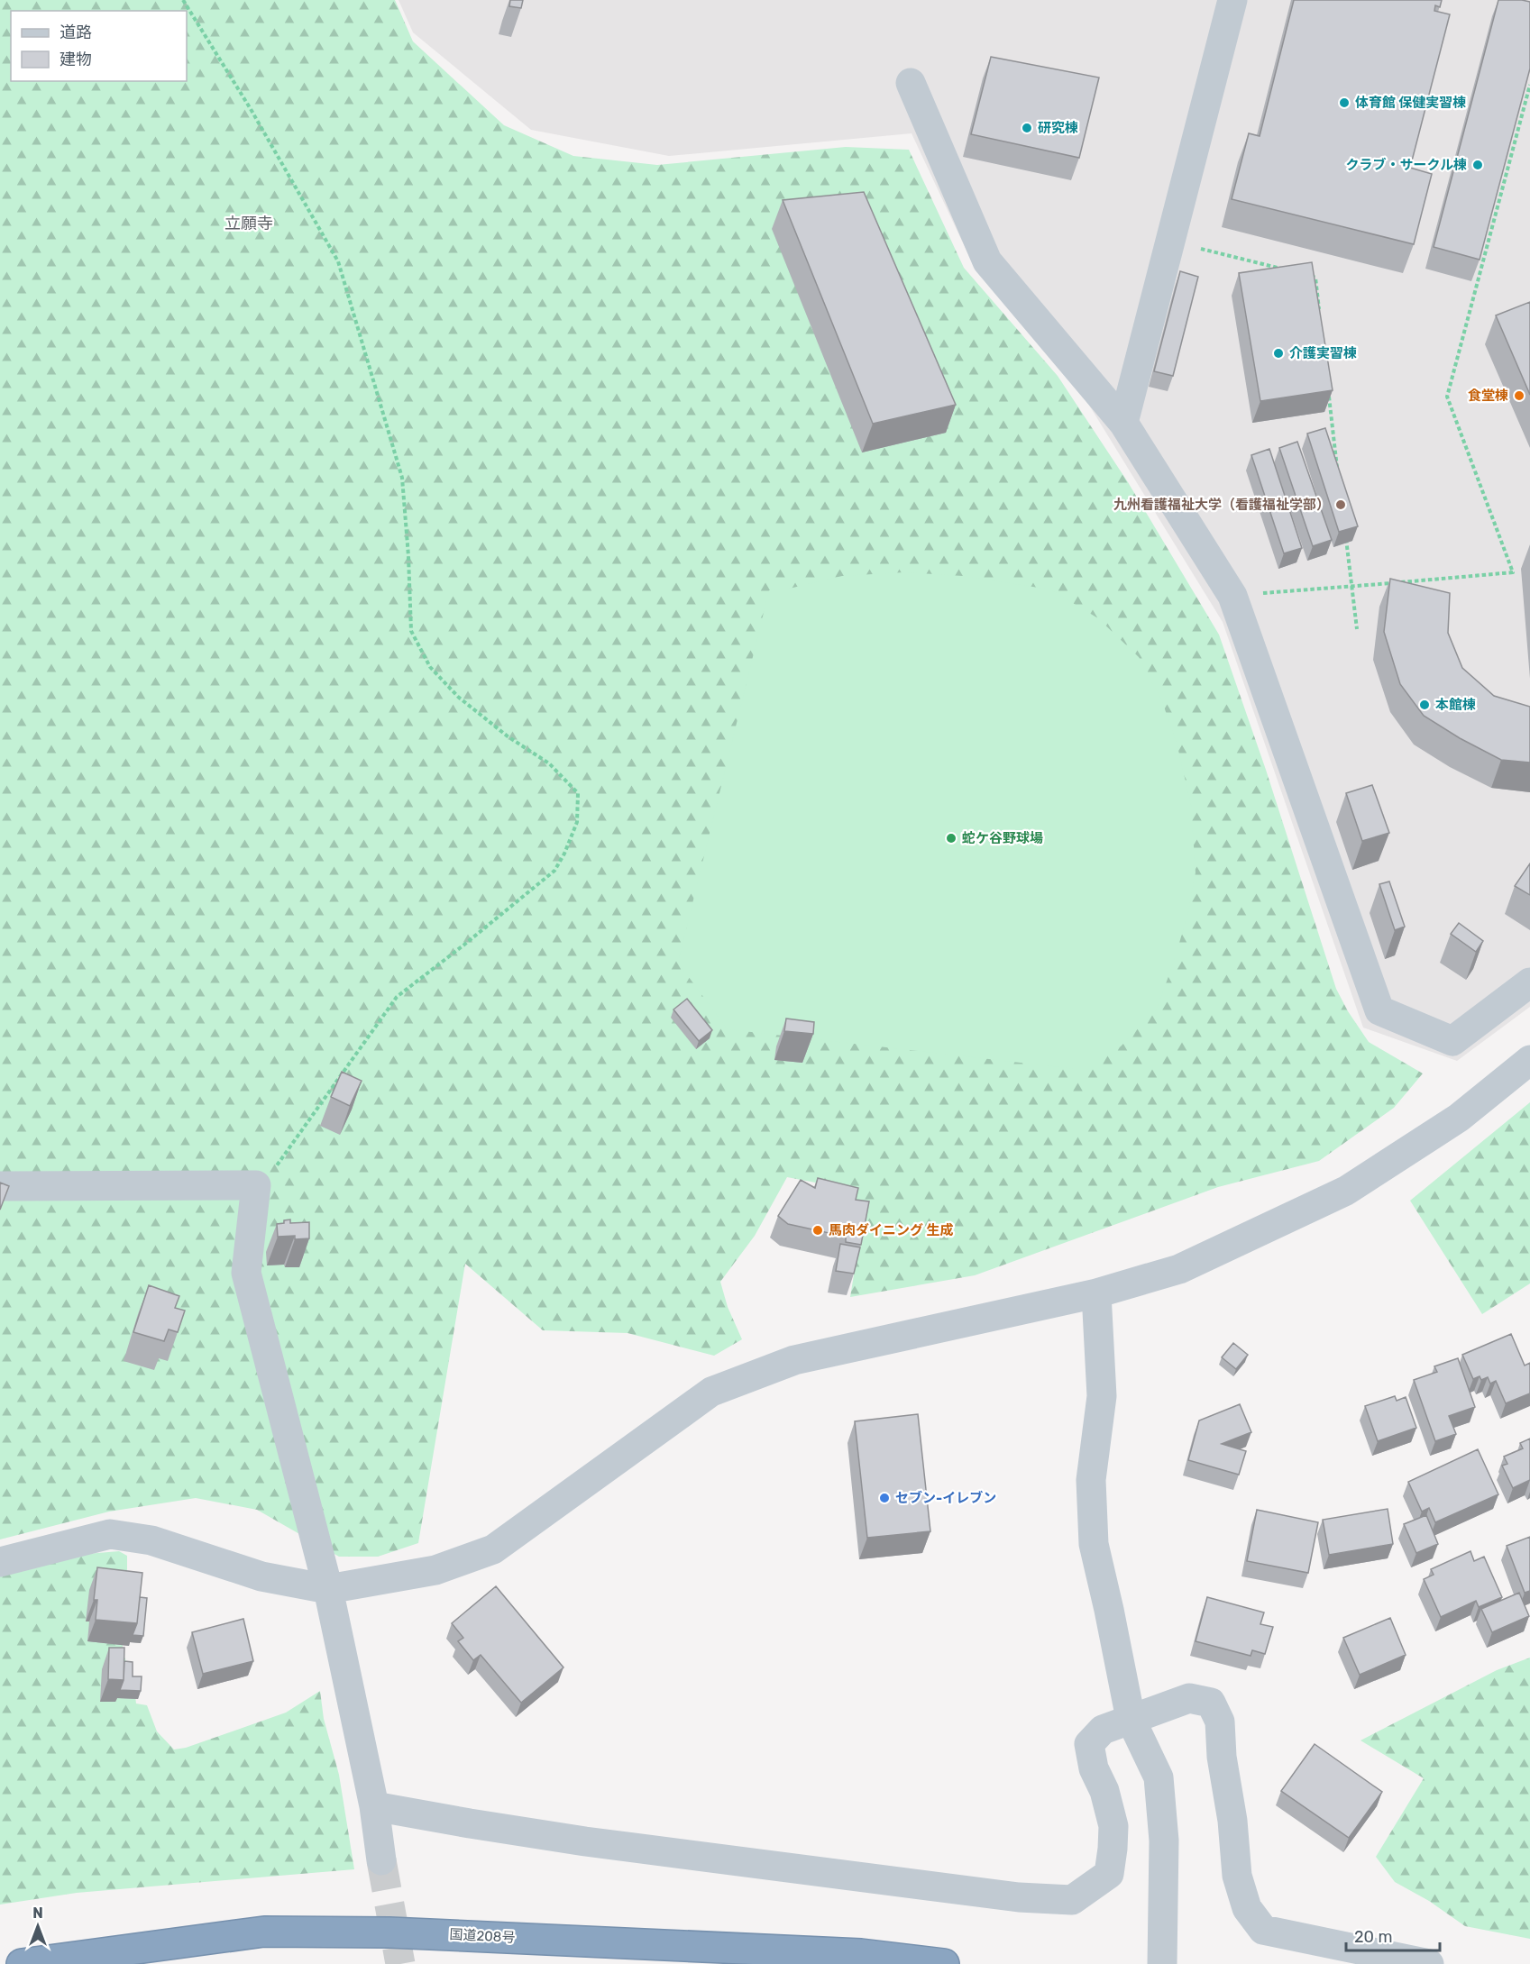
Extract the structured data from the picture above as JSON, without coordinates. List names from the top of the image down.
{
  "streets": {
    "highway": ["国道208号"]
  },
  "districts": ["立願寺"],
  "places": [
    "体育館 保健実習棟",
    "研究棟",
    "クラブ・サークル棟",
    "介護実習棟",
    "食堂棟",
    "九州看護福祉大学（看護福祉学部）",
    "本館棟",
    "蛇ケ谷野球場",
    "馬肉ダイニング 生成",
    "セブン-イレブン"
  ],
  "legend": ["道路", "建物"],
  "scale_bar": "20 m",
  "north": "top"
}
